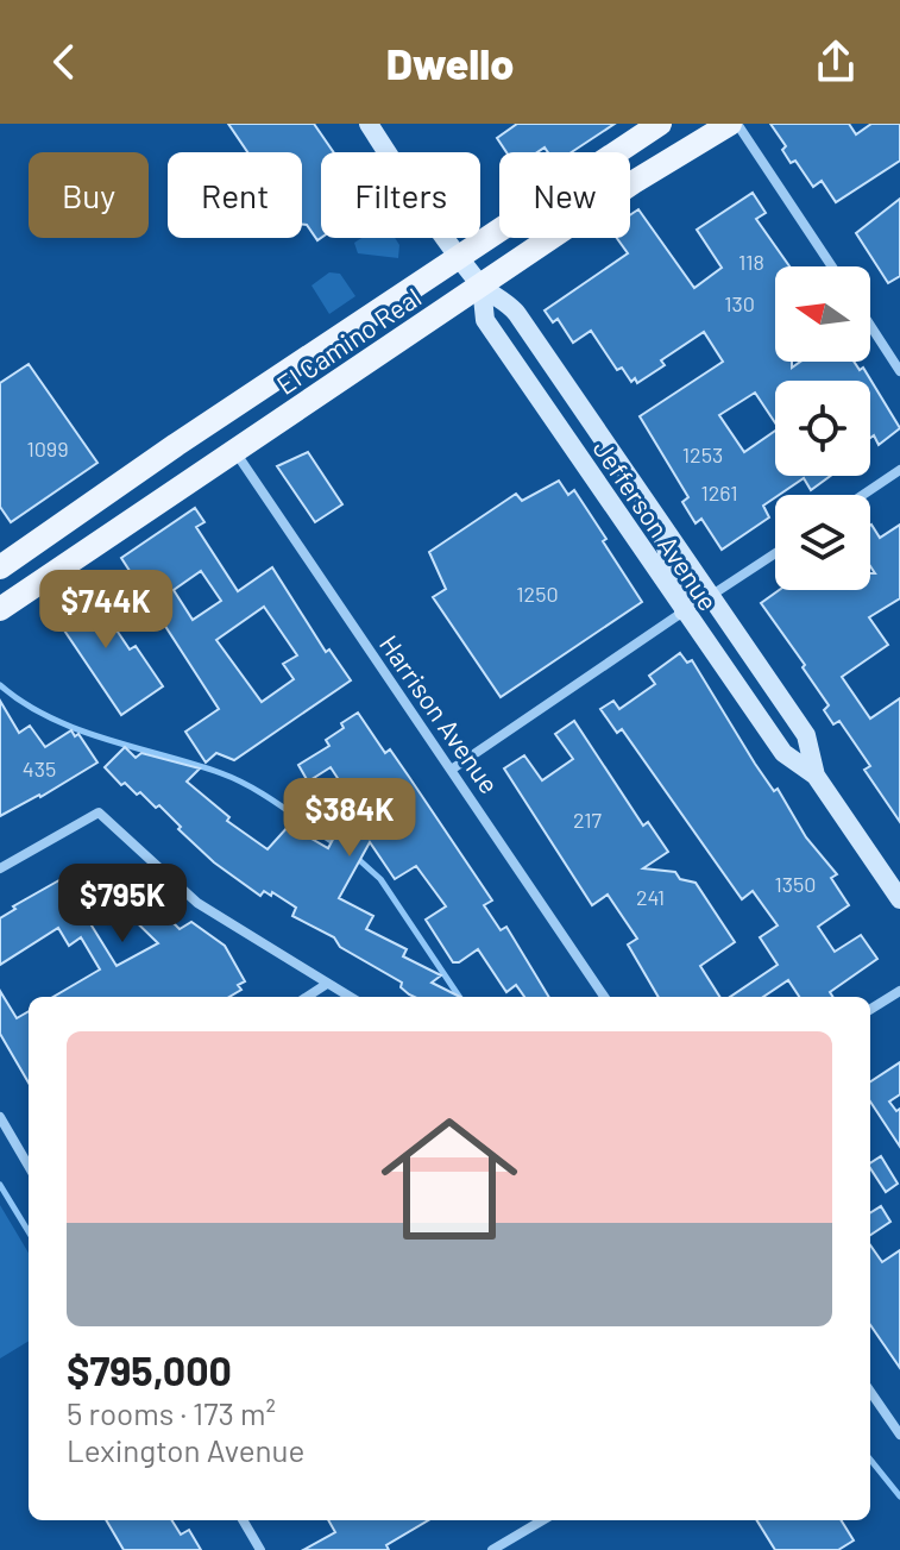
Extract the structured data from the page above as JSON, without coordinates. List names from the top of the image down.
{
  "streets": {
    "main road": ["El Camino Real", "Jefferson Avenue"],
    "street": ["Harrison Avenue"]
  },
  "crossings": [
    ["El Camino Real", "Jefferson Avenue"],
    ["El Camino Real", "Harrison Avenue"]
  ],
  "house_numbers": [
    "118",
    "130",
    "1099",
    "1253",
    "1261",
    "1250",
    "435",
    "217",
    "1350",
    "241"
  ],
  "north": "left",
  "page": {
    "header": "Dwello",
    "chip": [
      "Buy",
      "Rent",
      "Filters",
      "New"
    ],
    "price": ["$744K", "$384K", "$795K"],
    "list": [
      {
        "name": "$795,000",
        "note": "5 rooms · 173 m² · Lexington Avenue"
      }
    ]
  }
}
